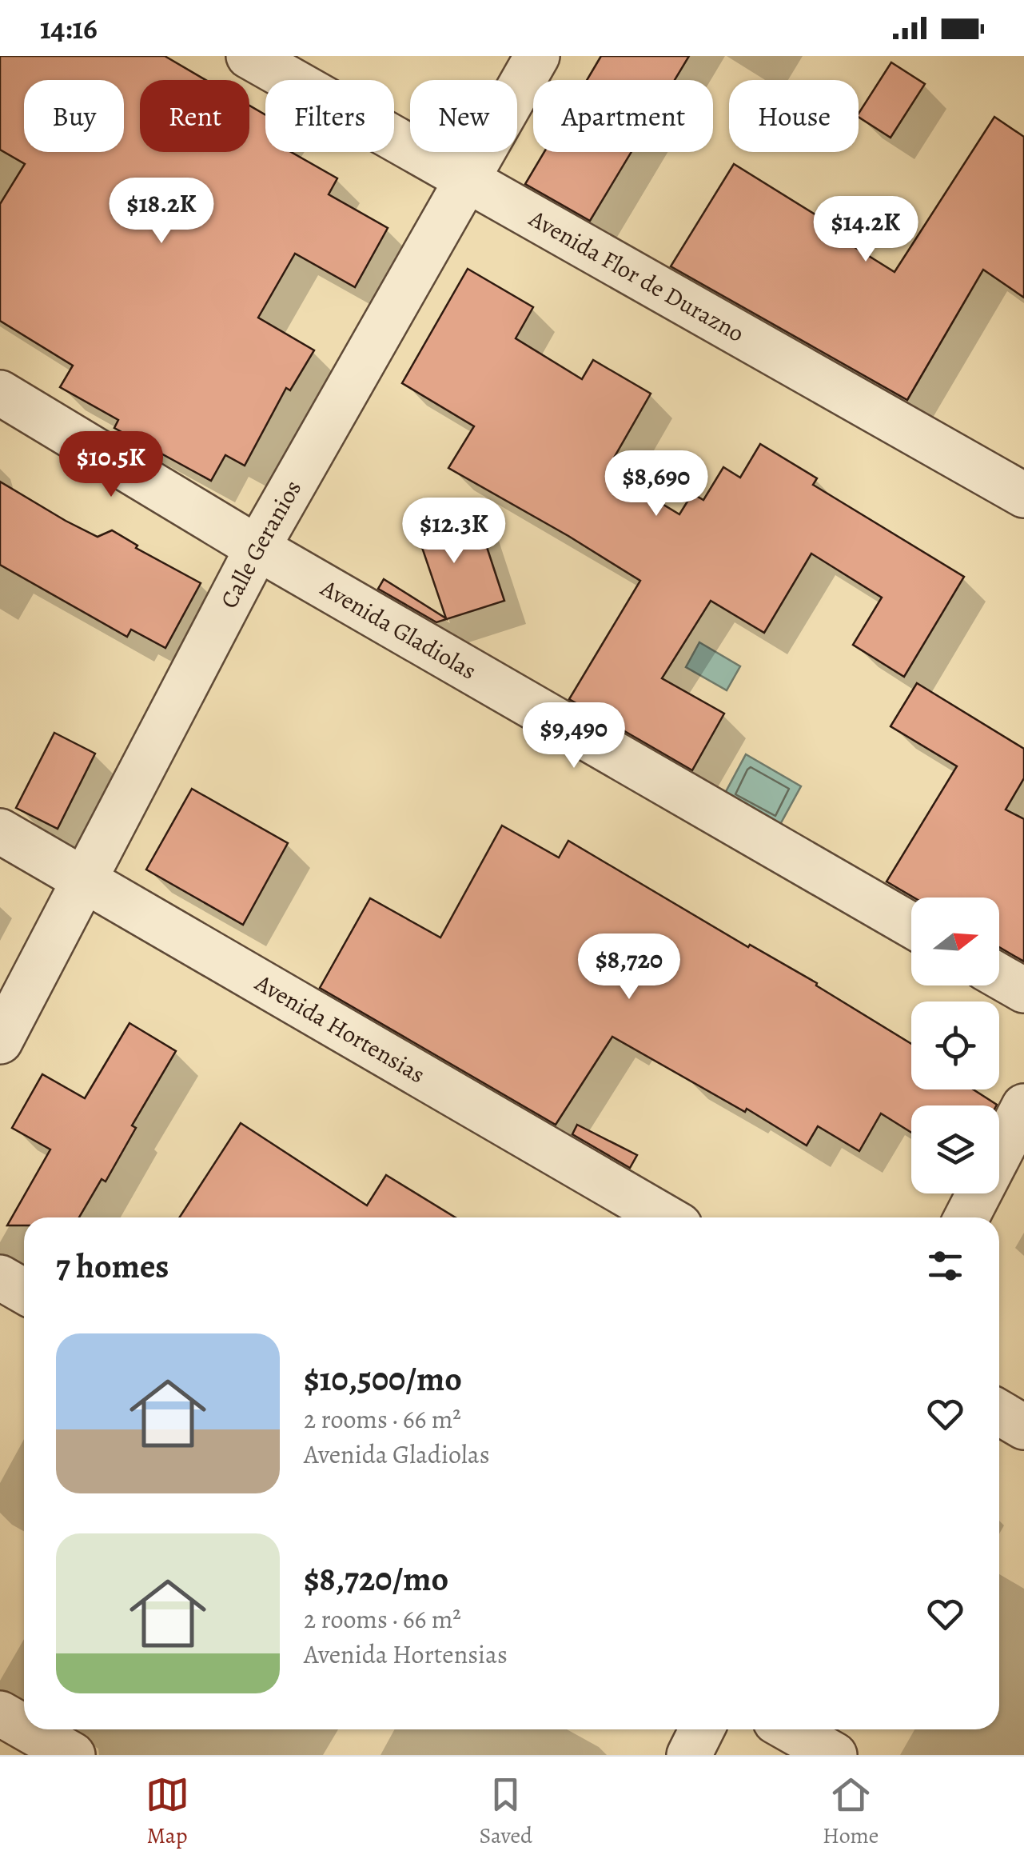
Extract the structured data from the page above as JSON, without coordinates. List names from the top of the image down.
{
  "streets": {
    "street": [
      "Avenida Flor de Durazno",
      "Calle Geranios",
      "Avenida Gladiolas",
      "Avenida Hortensias"
    ]
  },
  "crossings": [
    ["Avenida Flor de Durazno", "Calle Geranios"],
    ["Calle Geranios", "Avenida Gladiolas"],
    ["Calle Geranios", "Avenida Hortensias"]
  ],
  "north": "right",
  "page": {
    "status": "14:16",
    "chip": [
      "Buy",
      "Rent",
      "Filters",
      "New",
      "Apartment",
      "House"
    ],
    "price": [
      "$18.2K",
      "$14.2K",
      "$10.5K",
      "$8,690",
      "$12.3K",
      "$9,490",
      "$8,720"
    ],
    "heading": "7 homes",
    "list": [
      {
        "name": "$10,500/mo",
        "note": "2 rooms · 66 m² · Avenida Gladiolas"
      },
      {
        "name": "$8,720/mo",
        "note": "2 rooms · 66 m² · Avenida Hortensias"
      }
    ],
    "tabs": ["Map", "Saved", "Home"]
  }
}
